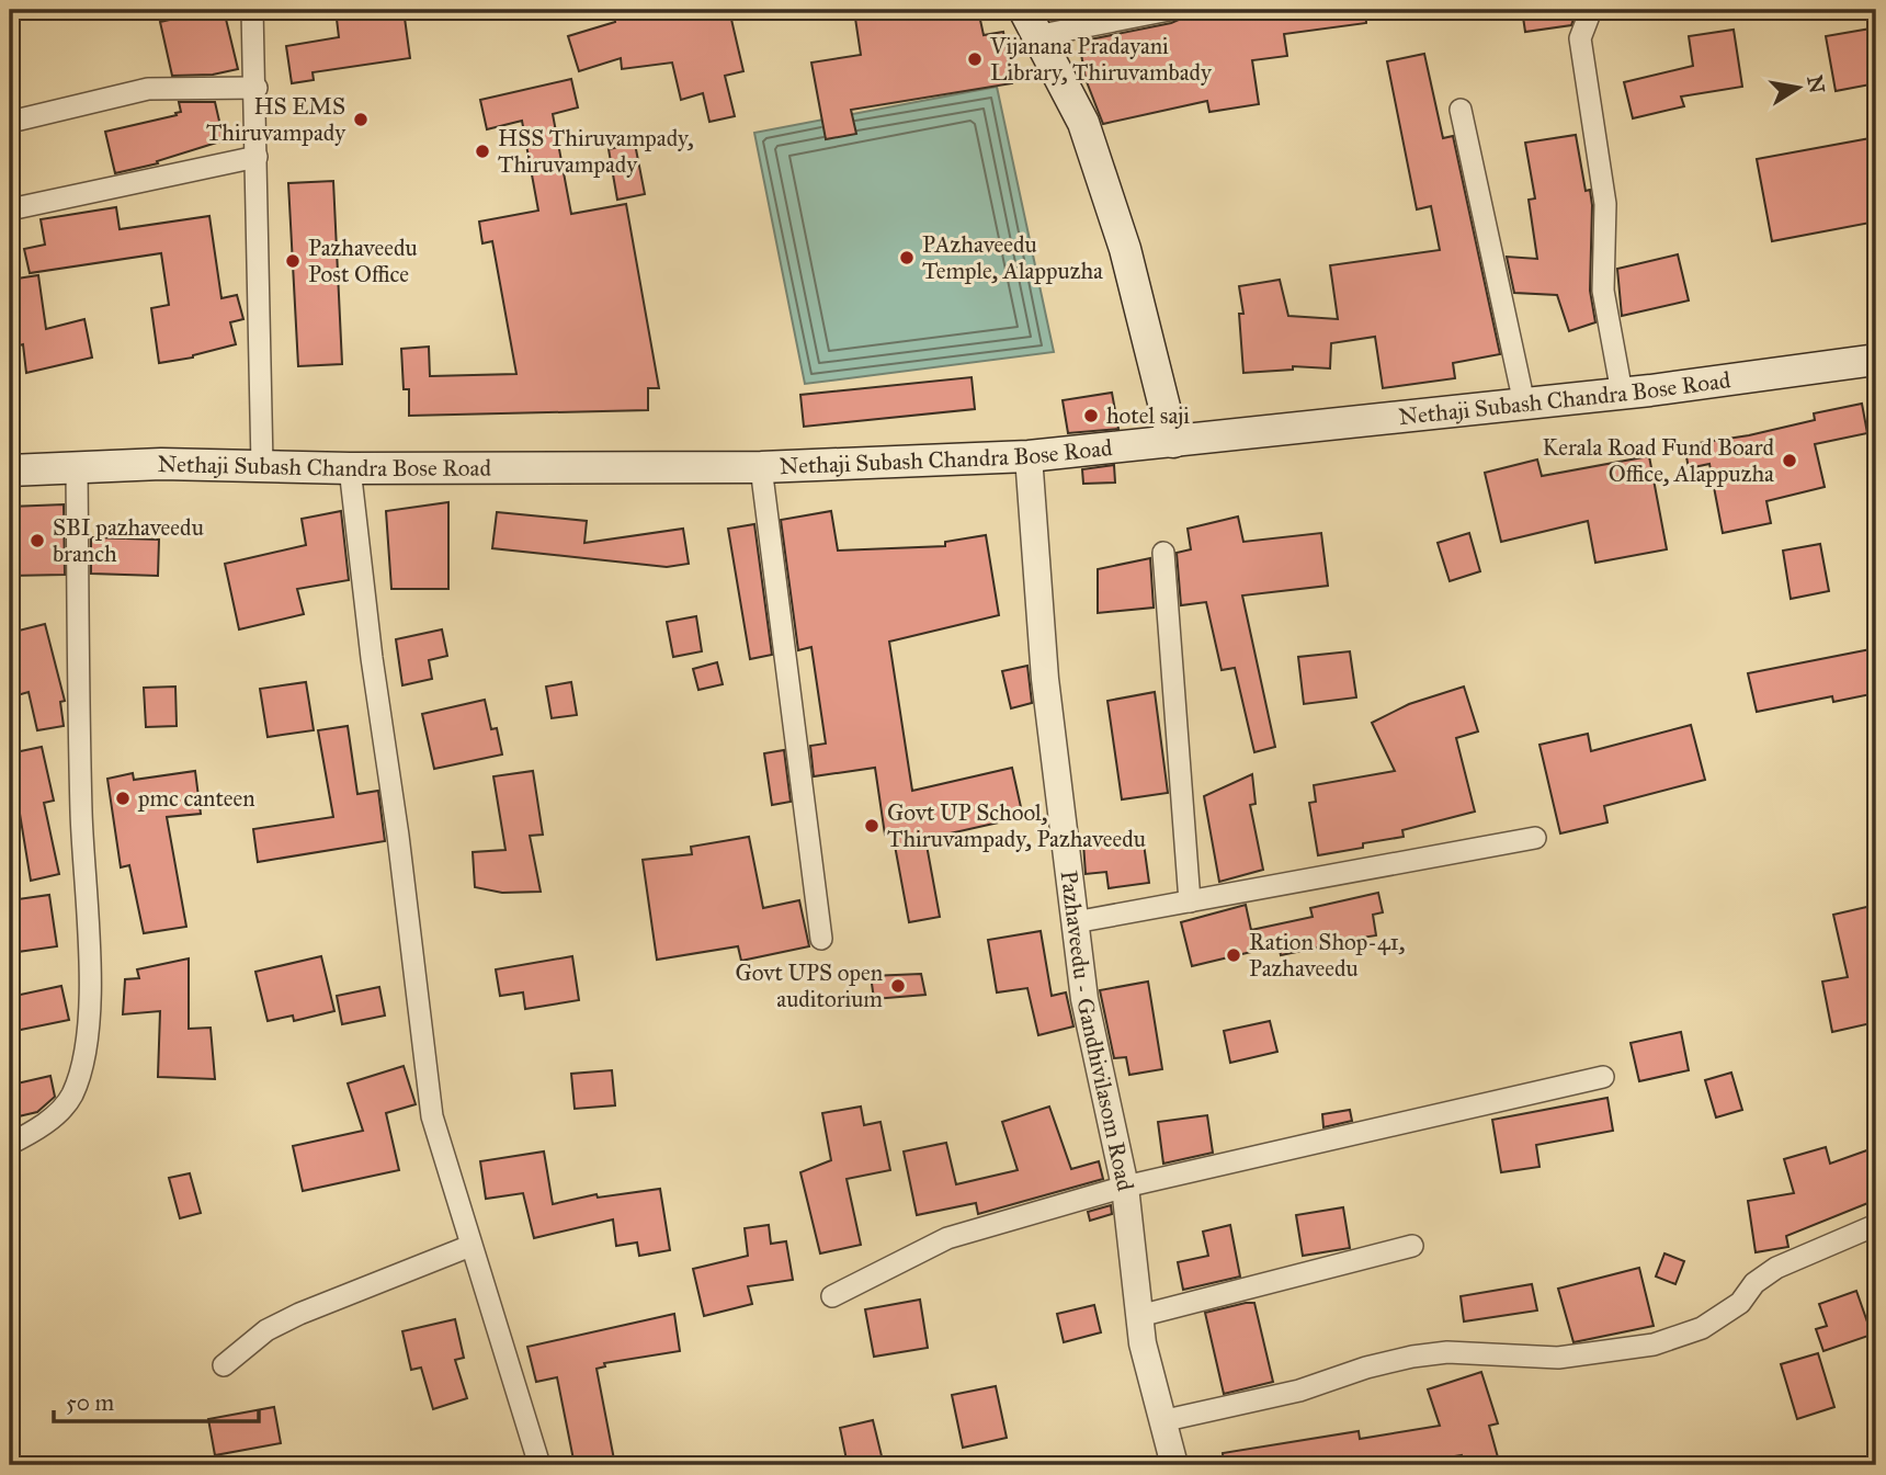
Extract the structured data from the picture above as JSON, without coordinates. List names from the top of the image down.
{
  "streets": {
    "main road": ["Nethaji Subash Chandra Bose Road"],
    "street": ["Pazhaveedu - Gandhivilasom Road"]
  },
  "crossings": [
    ["Nethaji Subash Chandra Bose Road", "Pazhaveedu - Gandhivilasom Road"]
  ],
  "places": [
    "Vijanana Pradayani Library, Thiruvambady",
    "HS EMS Thiruvampady",
    "HSS Thiruvampady, Thiruvampady",
    "PAzhaveedu Temple, Alappuzha",
    "Pazhaveedu Post Office",
    "hotel saji",
    "Kerala Road Fund Board Office, Alappuzha",
    "SBI pazhaveedu branch",
    "pmc canteen",
    "Govt UP School, Thiruvampady, Pazhaveedu",
    "Ration Shop-41, Pazhaveedu",
    "Govt UPS open auditorium"
  ],
  "scale_bar": "50 m",
  "north": "right"
}
